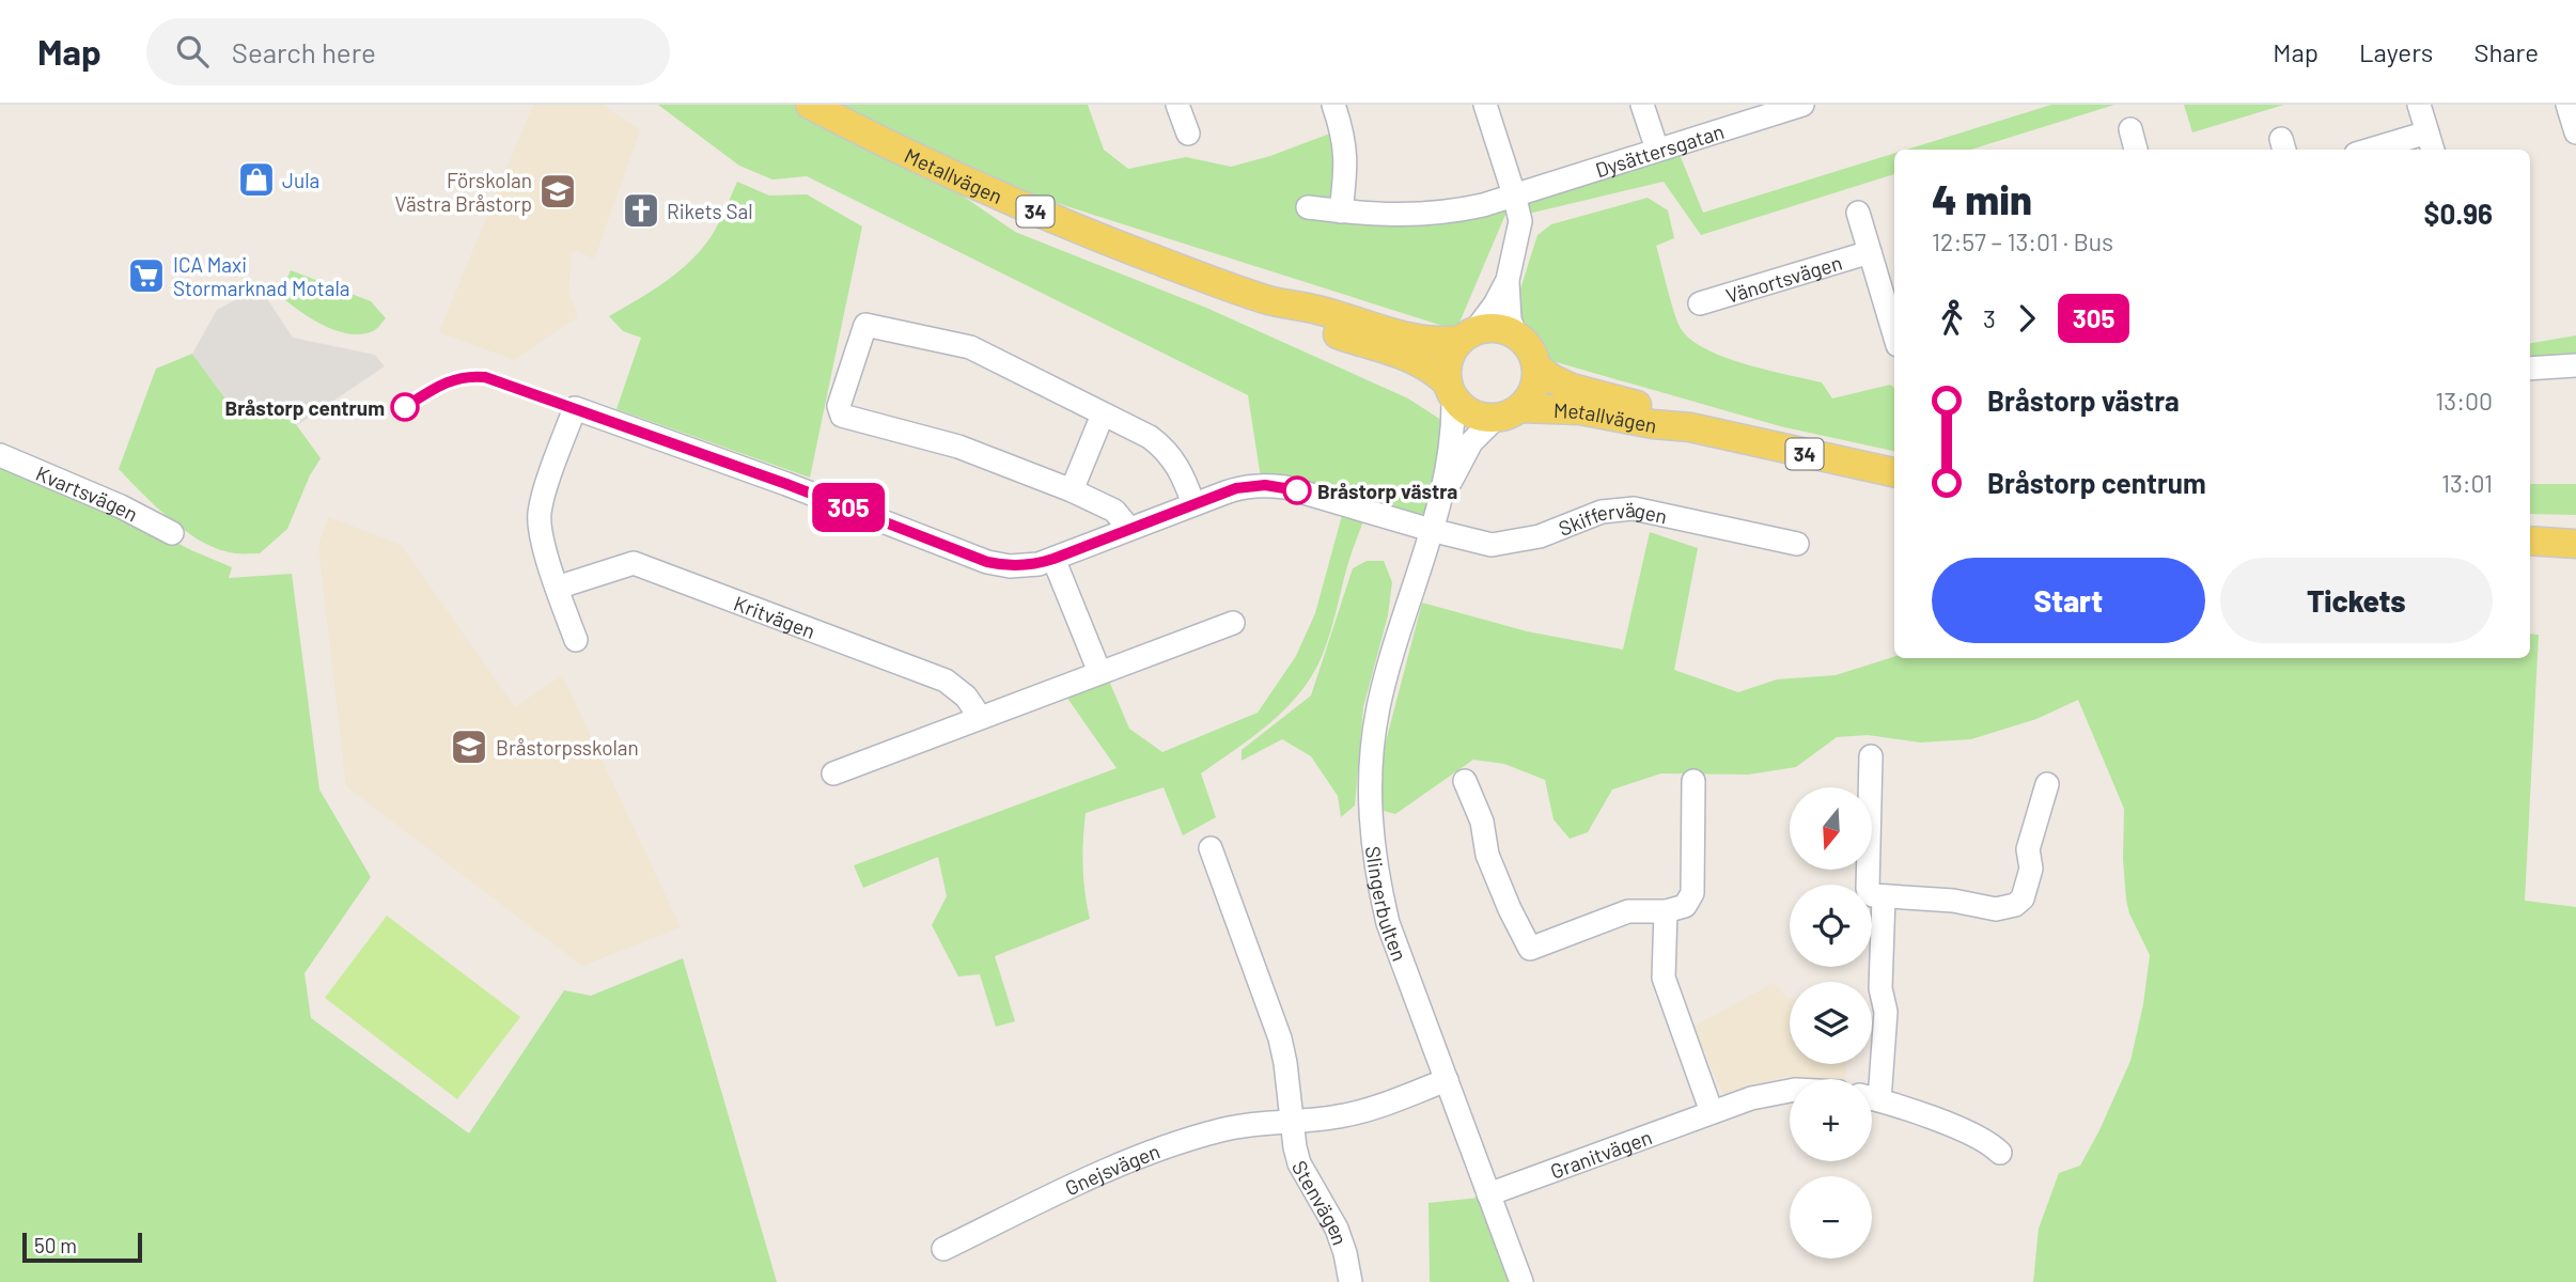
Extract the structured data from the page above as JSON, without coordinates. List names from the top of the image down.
{
  "streets": {
    "main road": ["Metallvägen", "34"],
    "street": [
      "Dysättersgatan",
      "Vänortsvägen",
      "Kvartsvägen",
      "Skiffervägen",
      "Kritvägen",
      "Slingerbulten",
      "Granitvägen",
      "Gnejsvägen",
      "Stenvägen"
    ]
  },
  "crossings": [
    ["Metallvägen", "Slingerbulten"],
    ["Skiffervägen", "Kritvägen"],
    ["Skiffervägen", "Slingerbulten"],
    ["Slingerbulten", "Granitvägen"],
    ["Slingerbulten", "Gnejsvägen"],
    ["Gnejsvägen", "Stenvägen"]
  ],
  "places": {
    "shop": ["Jula"],
    "school or university": ["Förskolan Västra Bråstorp", "Bråstorpsskolan"],
    "church": ["Rikets Sal"],
    "supermarket": ["ICA Maxi Stormarknad Motala"],
    "other": ["Bråstorp centrum", "Bråstorp västra"]
  },
  "lines": ["bus line 305"],
  "scale_bar": "50 m",
  "north": "bottom",
  "page": {
    "header": "Map",
    "search": "Search here",
    "nav": ["Map", "Layers", "Share"],
    "on_map": "305",
    "heading": ["4 min", "12:57 – 13:01 · Bus", "$0.96"],
    "legs": ["3", "305"],
    "list": [
      {
        "name": "Bråstorp västra",
        "value": "13:00"
      },
      {
        "name": "Bråstorp centrum",
        "value": "13:01"
      }
    ],
    "buttons": ["Start", "Tickets"],
    "map_buttons": ["+", "−"],
    "scale": "50 m"
  }
}
